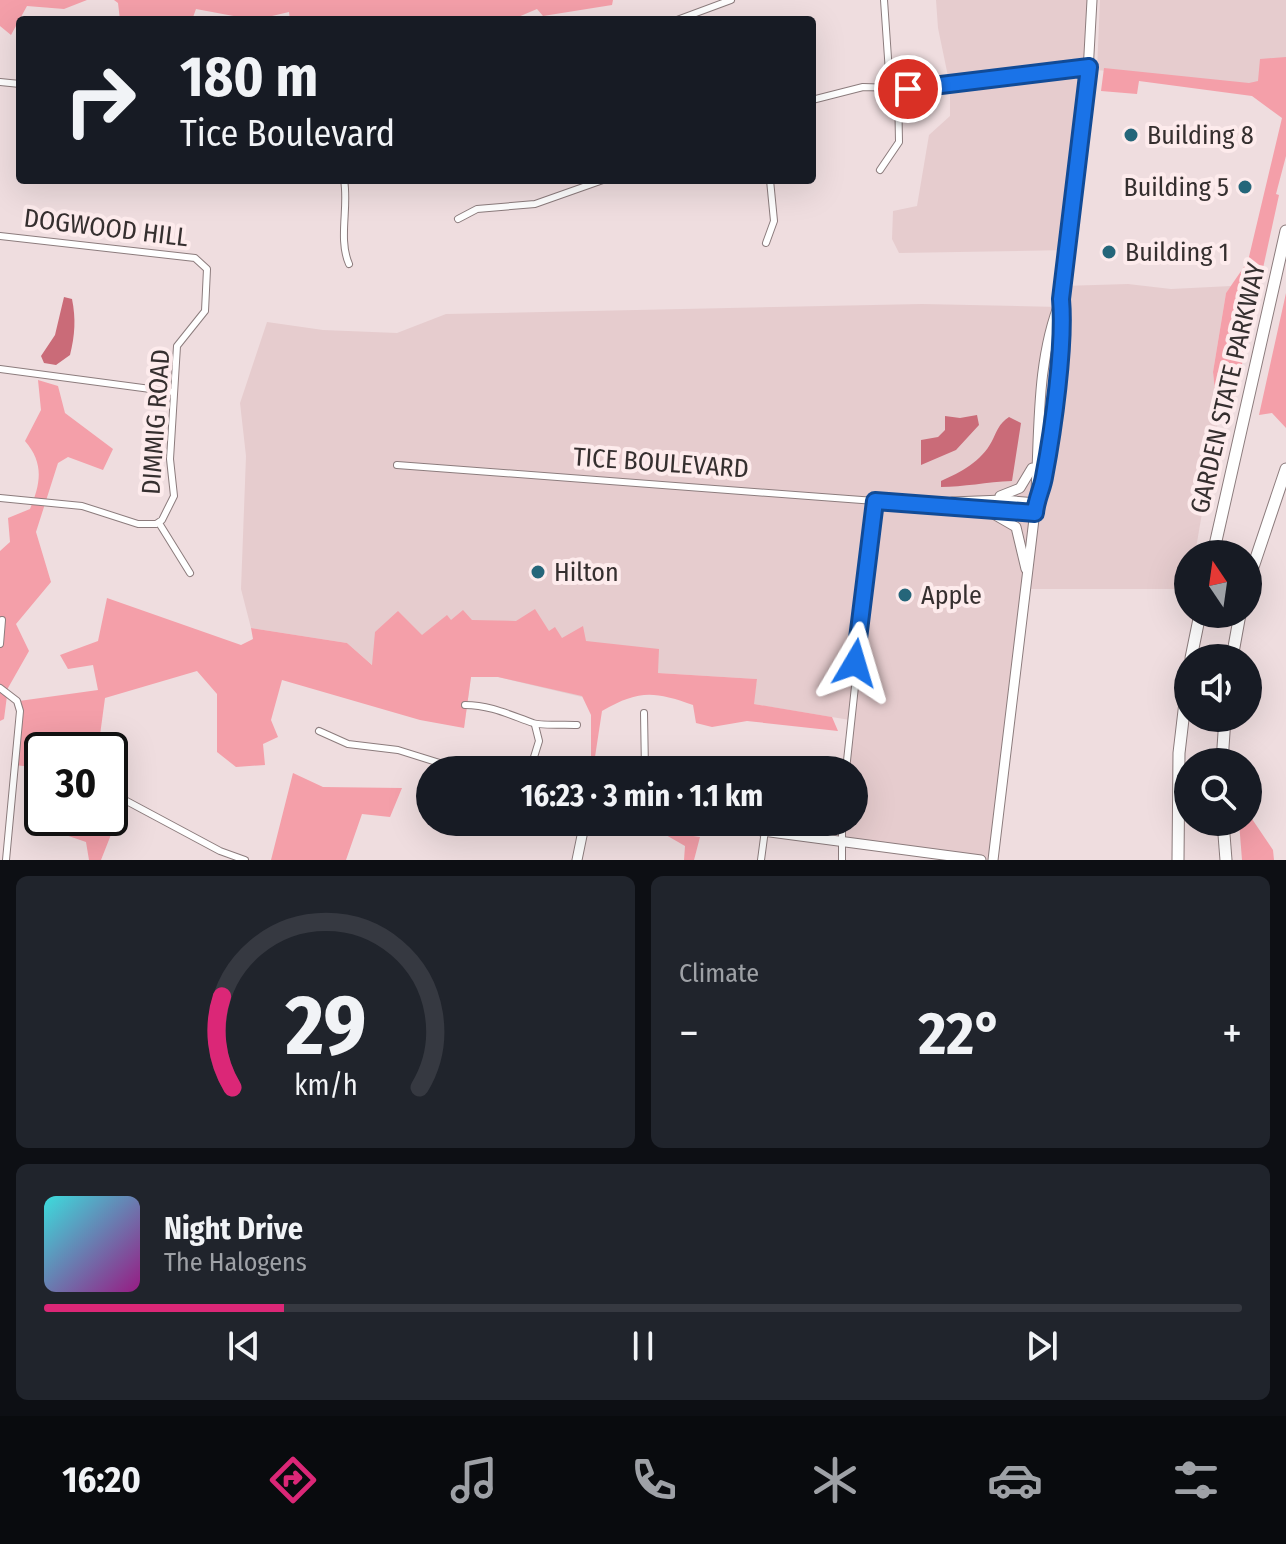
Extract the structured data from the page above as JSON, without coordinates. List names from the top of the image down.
{
  "streets": {
    "highway": ["GARDEN STATE PARKWAY"],
    "main road": ["TICE BOULEVARD"],
    "street": ["DOGWOOD HILL", "DIMMIG ROAD"]
  },
  "crossings": [
    ["DOGWOOD HILL", "DIMMIG ROAD"]
  ],
  "places": [
    "Building 8",
    "Building 5",
    "Building 1",
    "Hilton",
    "Apple"
  ],
  "north": "top",
  "page": {
    "turn": ["180 m", "Tice Boulevard"],
    "limit": "30",
    "trip": "16:23 · 3 min · 1.1 km",
    "tile": "Climate",
    "heat": ["−", "22°", "+"],
    "song": ["Night Drive", "The Halogens"],
    "tabs": "16:20",
    "gauge": ["29", "km/h"]
  }
}
